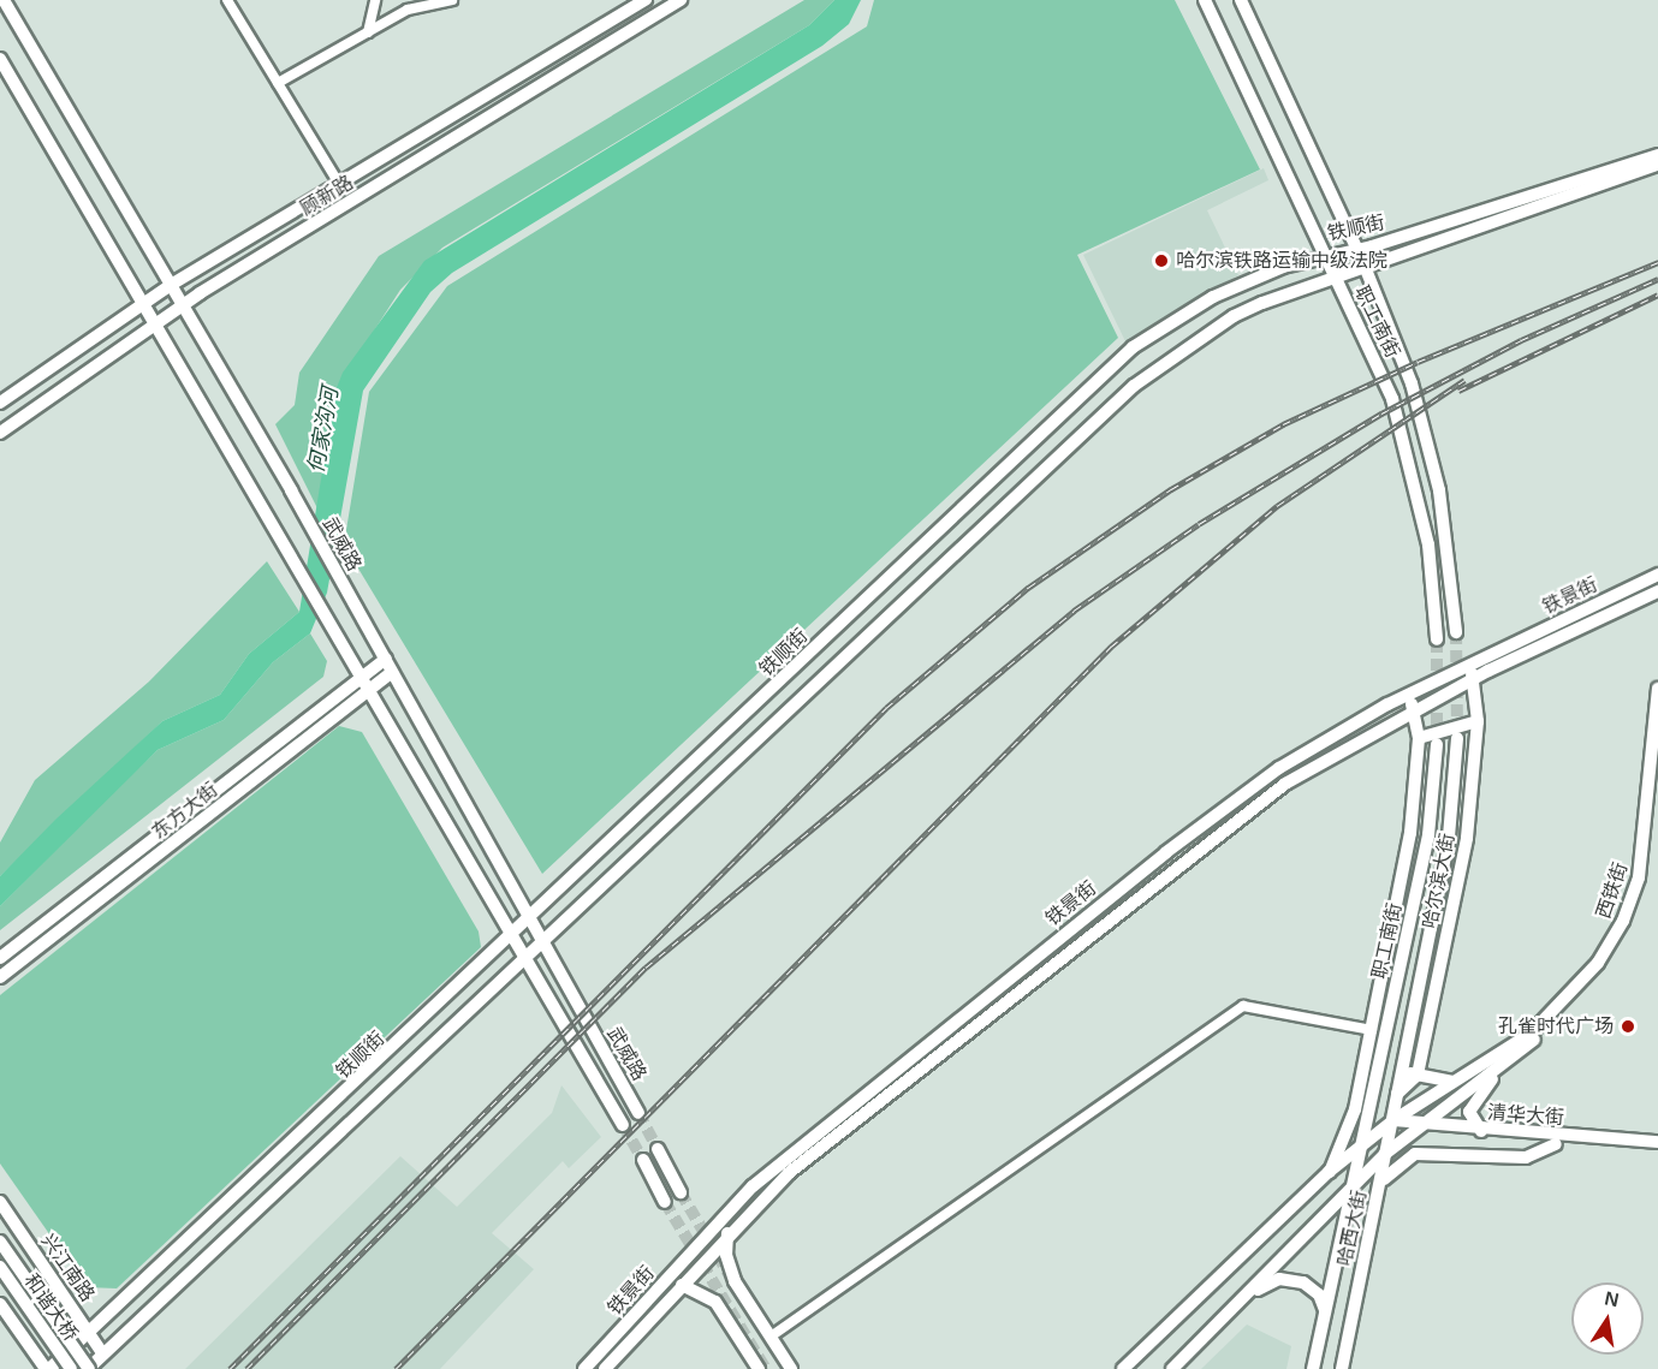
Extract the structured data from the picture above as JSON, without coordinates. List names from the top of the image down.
{
  "streets": {
    "main road": [
      "顾新路",
      "铁顺街",
      "职工南街",
      "武威路",
      "铁景街",
      "东方大街",
      "哈尔滨大街",
      "西铁街",
      "清华大街",
      "哈西大街",
      "兴江南路",
      "和谐大桥"
    ]
  },
  "crossings": [
    ["顾新路", "武威路"],
    ["铁顺街", "职工南街"],
    ["铁顺街", "武威路"],
    ["铁顺街", "兴江南路"],
    ["铁顺街", "和谐大桥"],
    ["职工南街", "哈西大街"],
    ["武威路", "东方大街"],
    ["铁景街", "哈尔滨大街"],
    ["清华大街", "哈西大街"]
  ],
  "water": ["何家沟河"],
  "places": ["哈尔滨铁路运输中级法院", "孔雀时代广场"],
  "north": "top"
}
